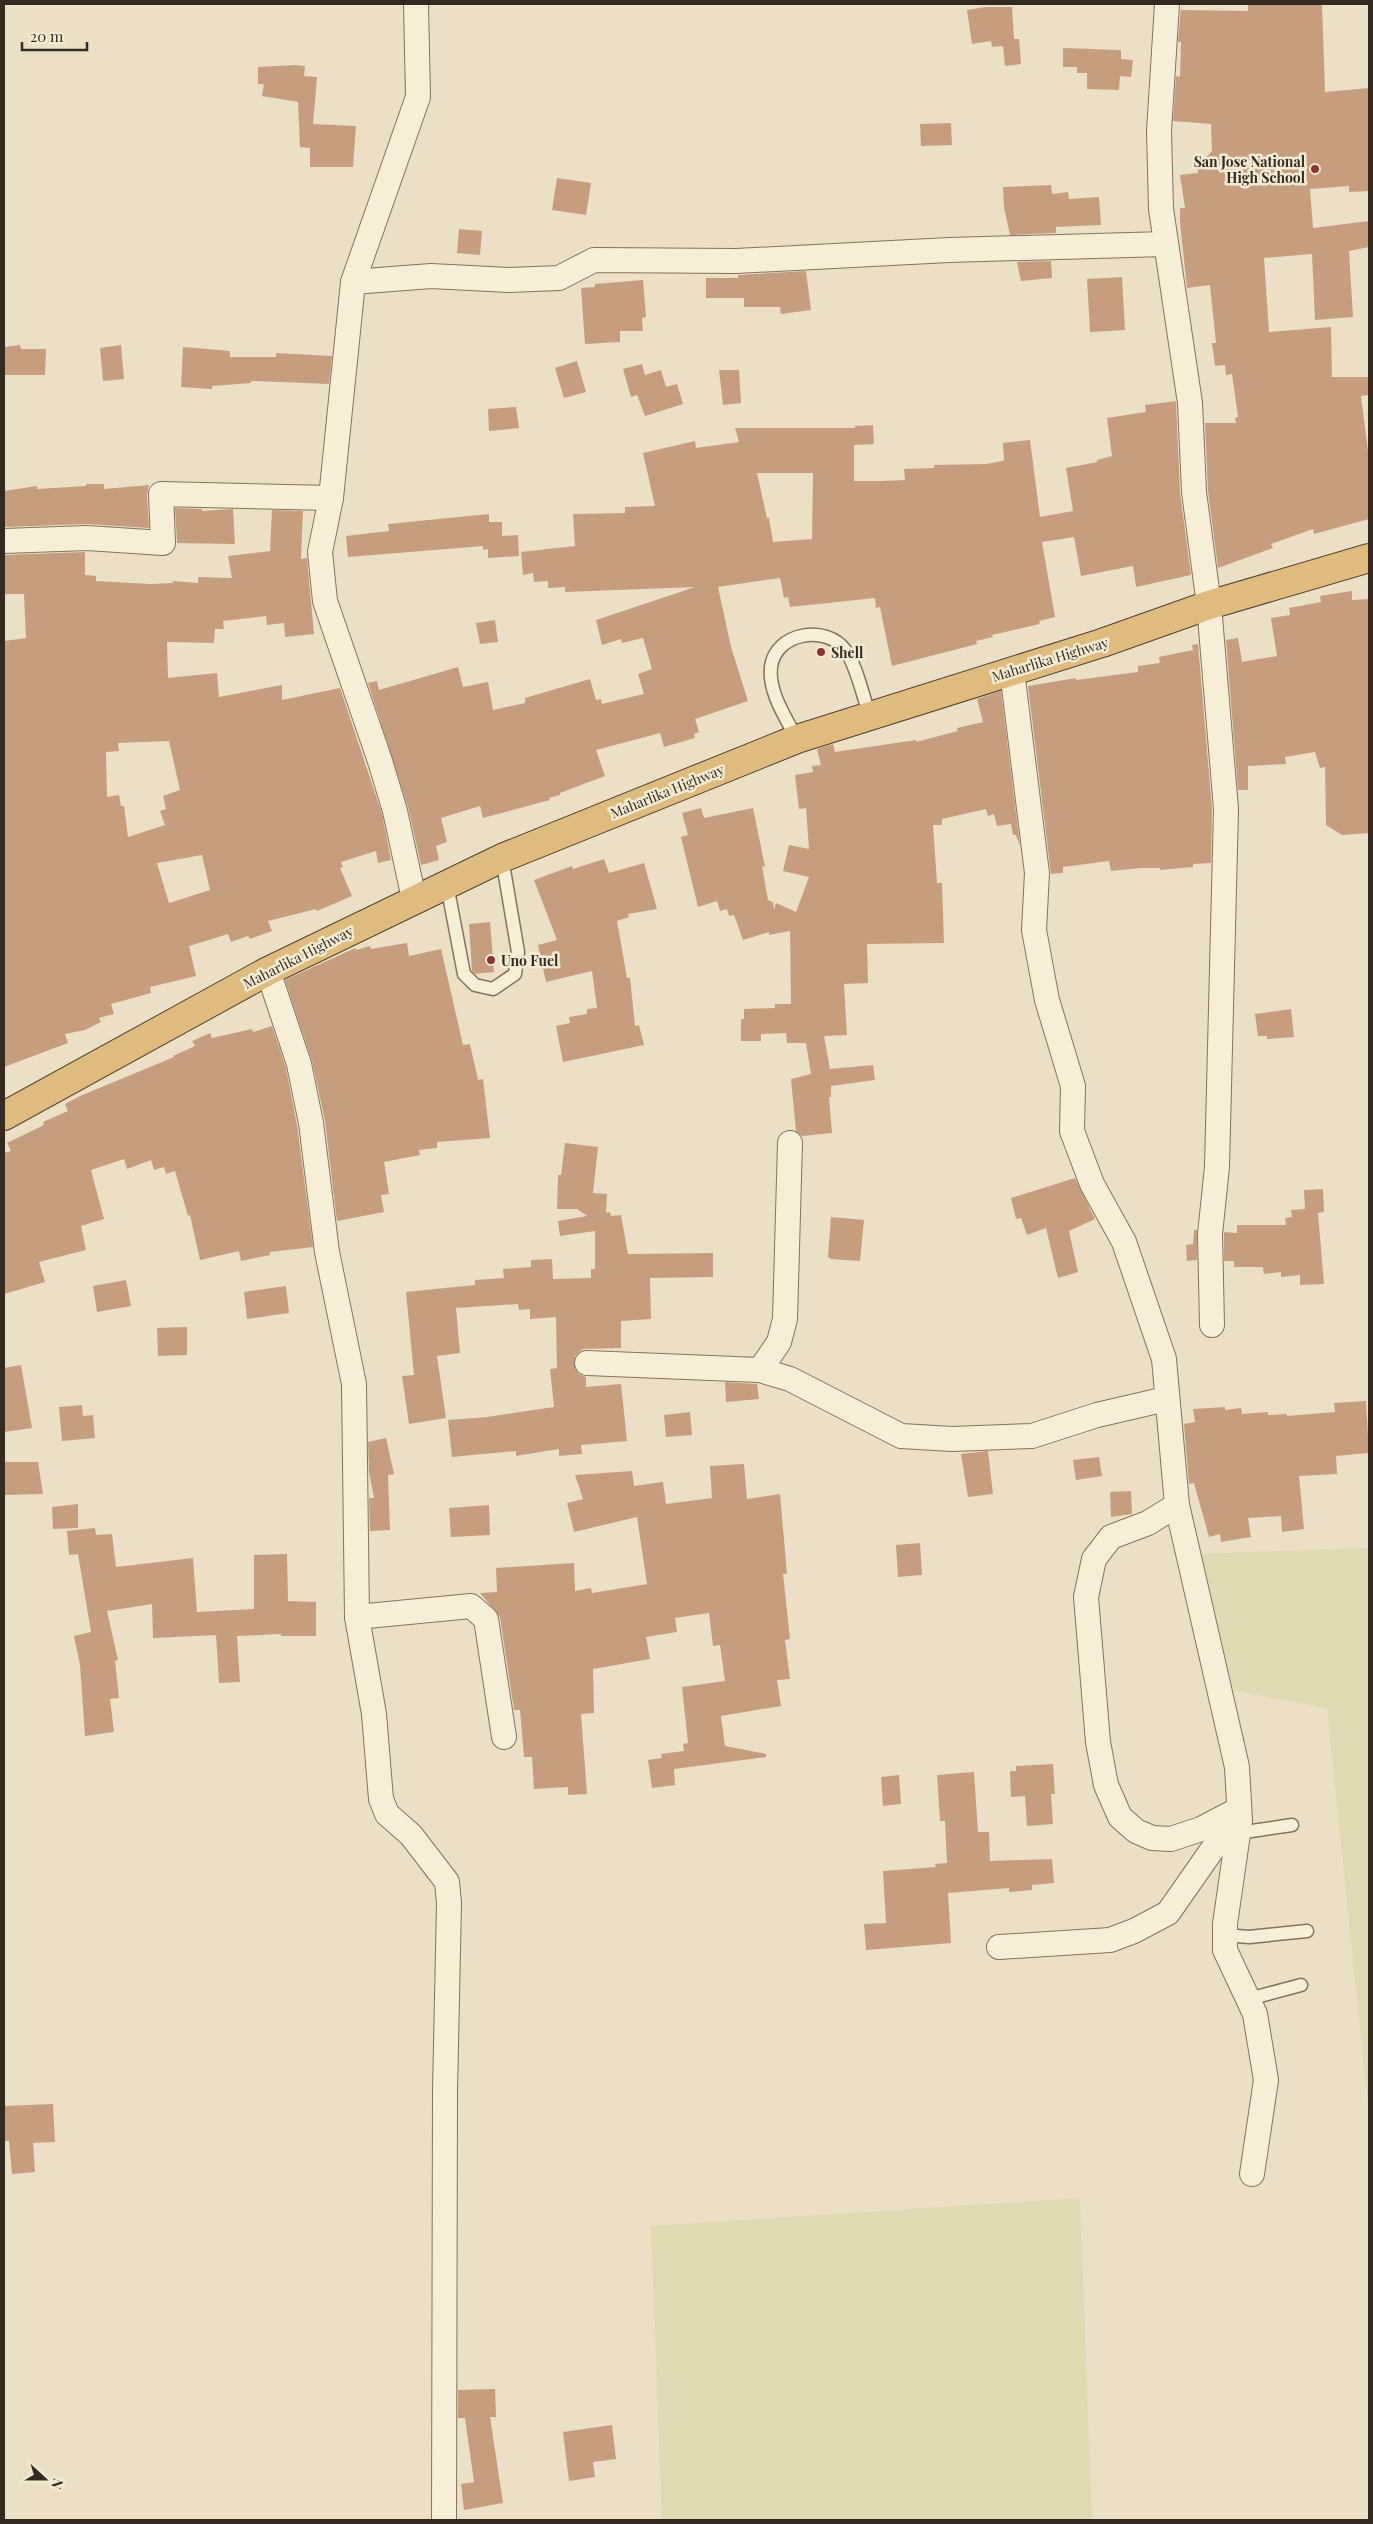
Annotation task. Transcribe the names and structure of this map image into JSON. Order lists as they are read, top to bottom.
{
  "streets": {
    "highway": ["Maharlika Highway"]
  },
  "places": ["San Jose National High School", "Shell", "Uno Fuel"],
  "scale_bar": "20 m",
  "north": "right"
}
